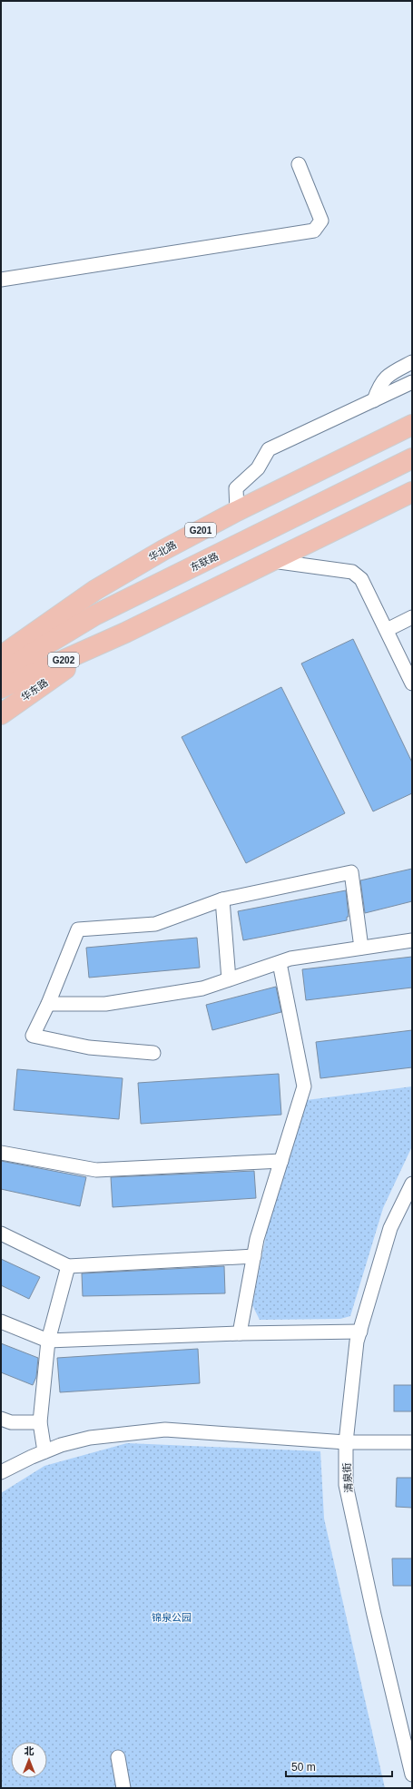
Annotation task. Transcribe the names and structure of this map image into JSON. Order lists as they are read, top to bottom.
{
  "streets": {
    "highway": [
      "G201",
      "华北路",
      "东联路",
      "G202",
      "华东路"
    ],
    "street": ["清泉街"]
  },
  "crossings": [
    ["G202", "华东路"]
  ],
  "parks": ["锦泉公园"],
  "scale_bar": "50 m",
  "north": "top"
}
